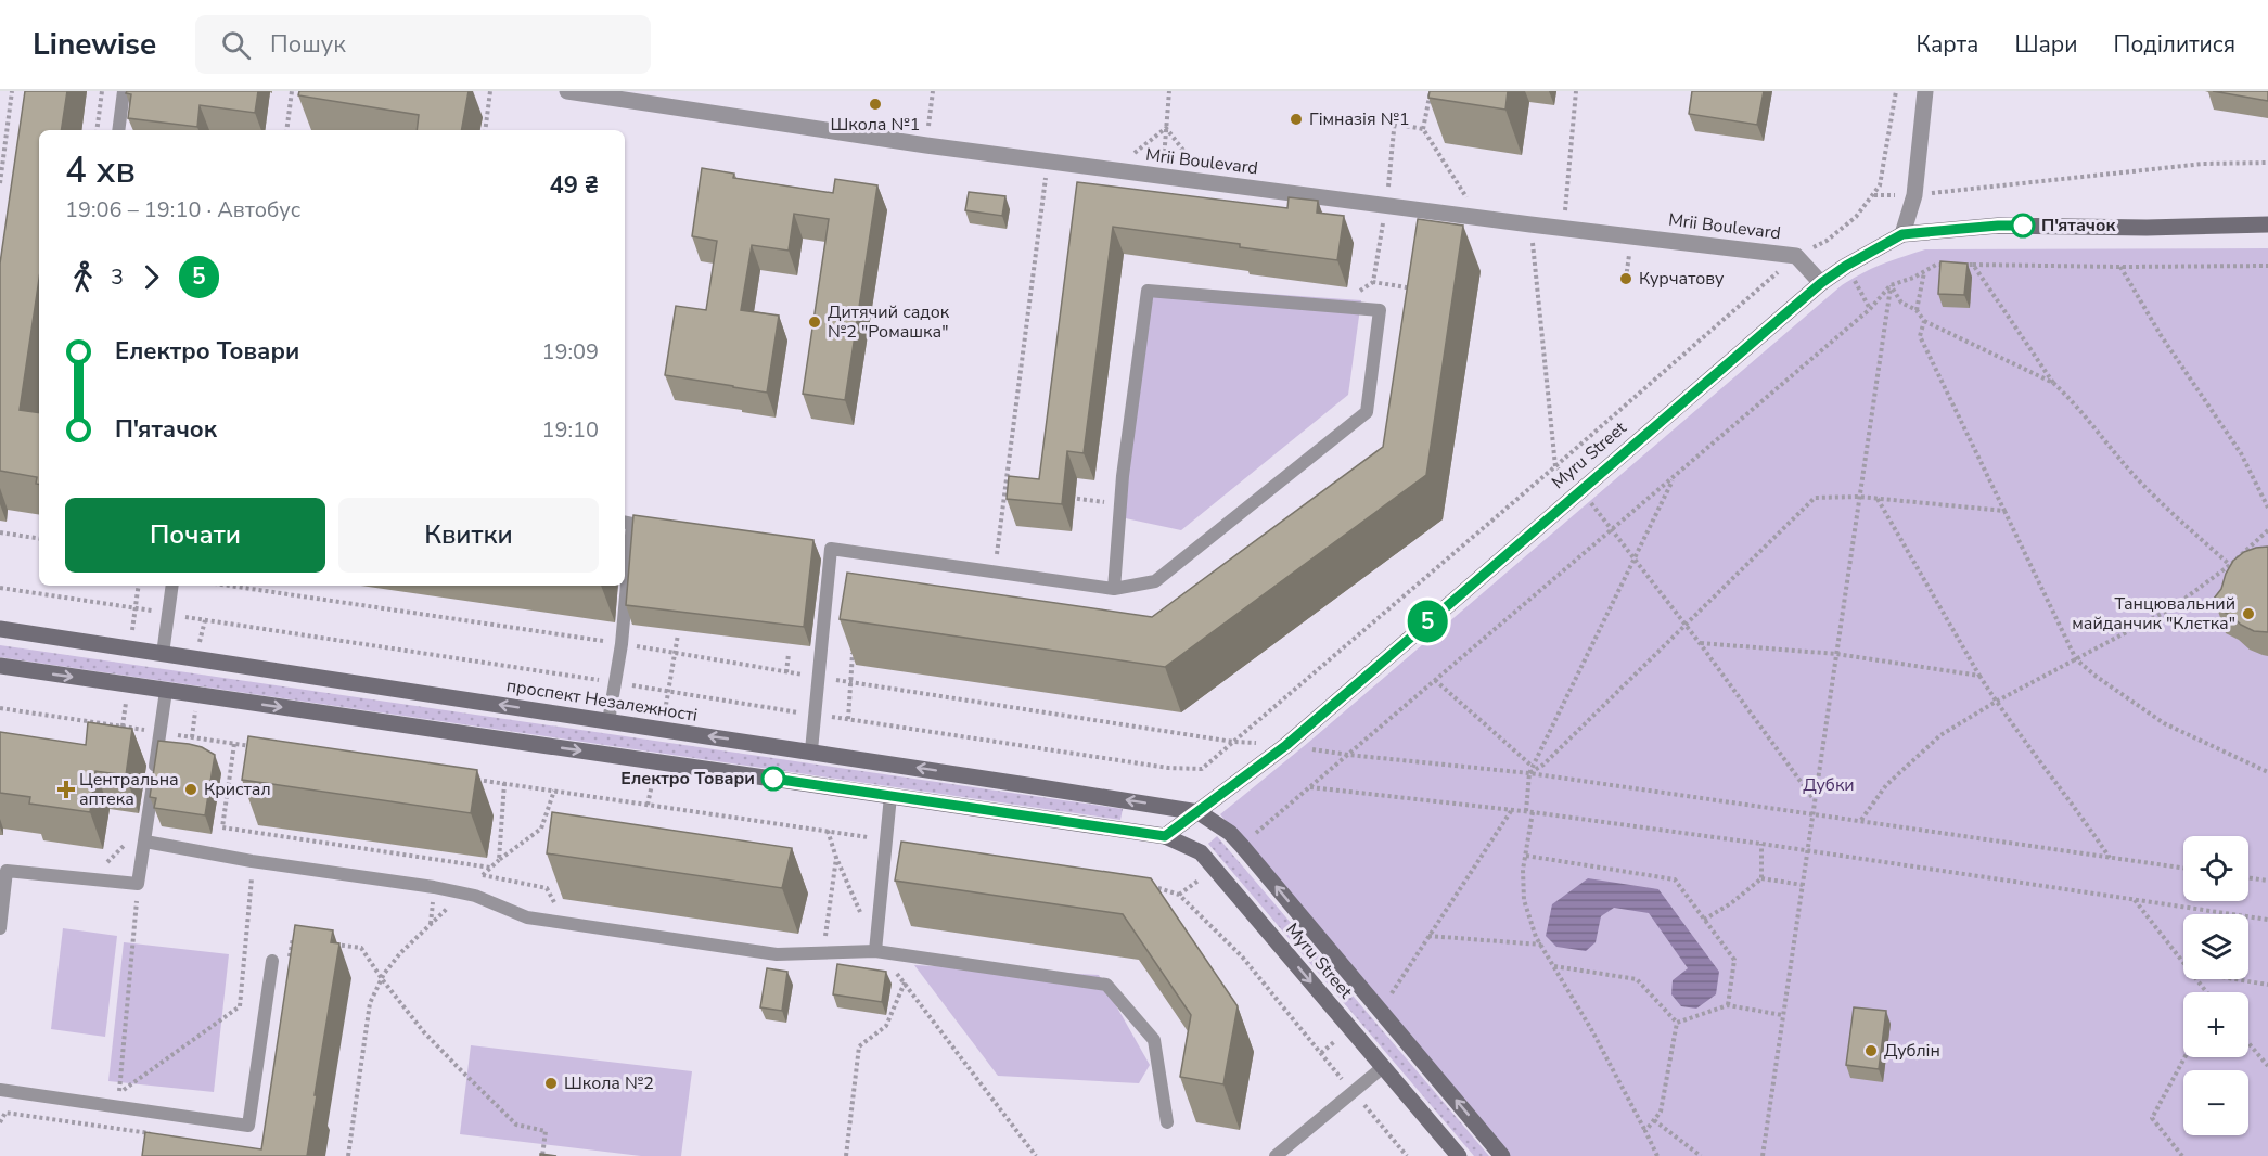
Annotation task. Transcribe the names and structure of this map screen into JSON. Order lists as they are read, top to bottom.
{
  "streets": {
    "street": ["Mrii Boulevard", "Myru Street", "проспект Незалежності"]
  },
  "crossings": [
    ["Mrii Boulevard", "Myru Street"],
    ["Myru Street", "проспект Незалежності"]
  ],
  "parks": ["Дубки"],
  "places": {
    "other": [
      "Школа №1",
      "Гімназія №1",
      "П'ятачок",
      "Курчатову",
      "Дитячий садок №2 \"Ромашка\"",
      "Танцювальний майданчик \"Клєтка\"",
      "Електро Товари",
      "Кристал",
      "Дублін",
      "Школа №2"
    ],
    "health": ["Центральна аптека"]
  },
  "lines": ["bus line 5"],
  "page": {
    "header": "Linewise",
    "search": "Пошук",
    "nav": ["Карта", "Шари", "Поділитися"],
    "on_map": "5",
    "heading": ["4 хв", "19:06 – 19:10 · Автобус", "49 ₴"],
    "legs": ["3", "5"],
    "list": [
      {
        "name": "Електро Товари",
        "value": "19:09"
      },
      {
        "name": "П'ятачок",
        "value": "19:10"
      }
    ],
    "buttons": ["Почати", "Квитки"],
    "map_buttons": ["+", "−"]
  }
}
